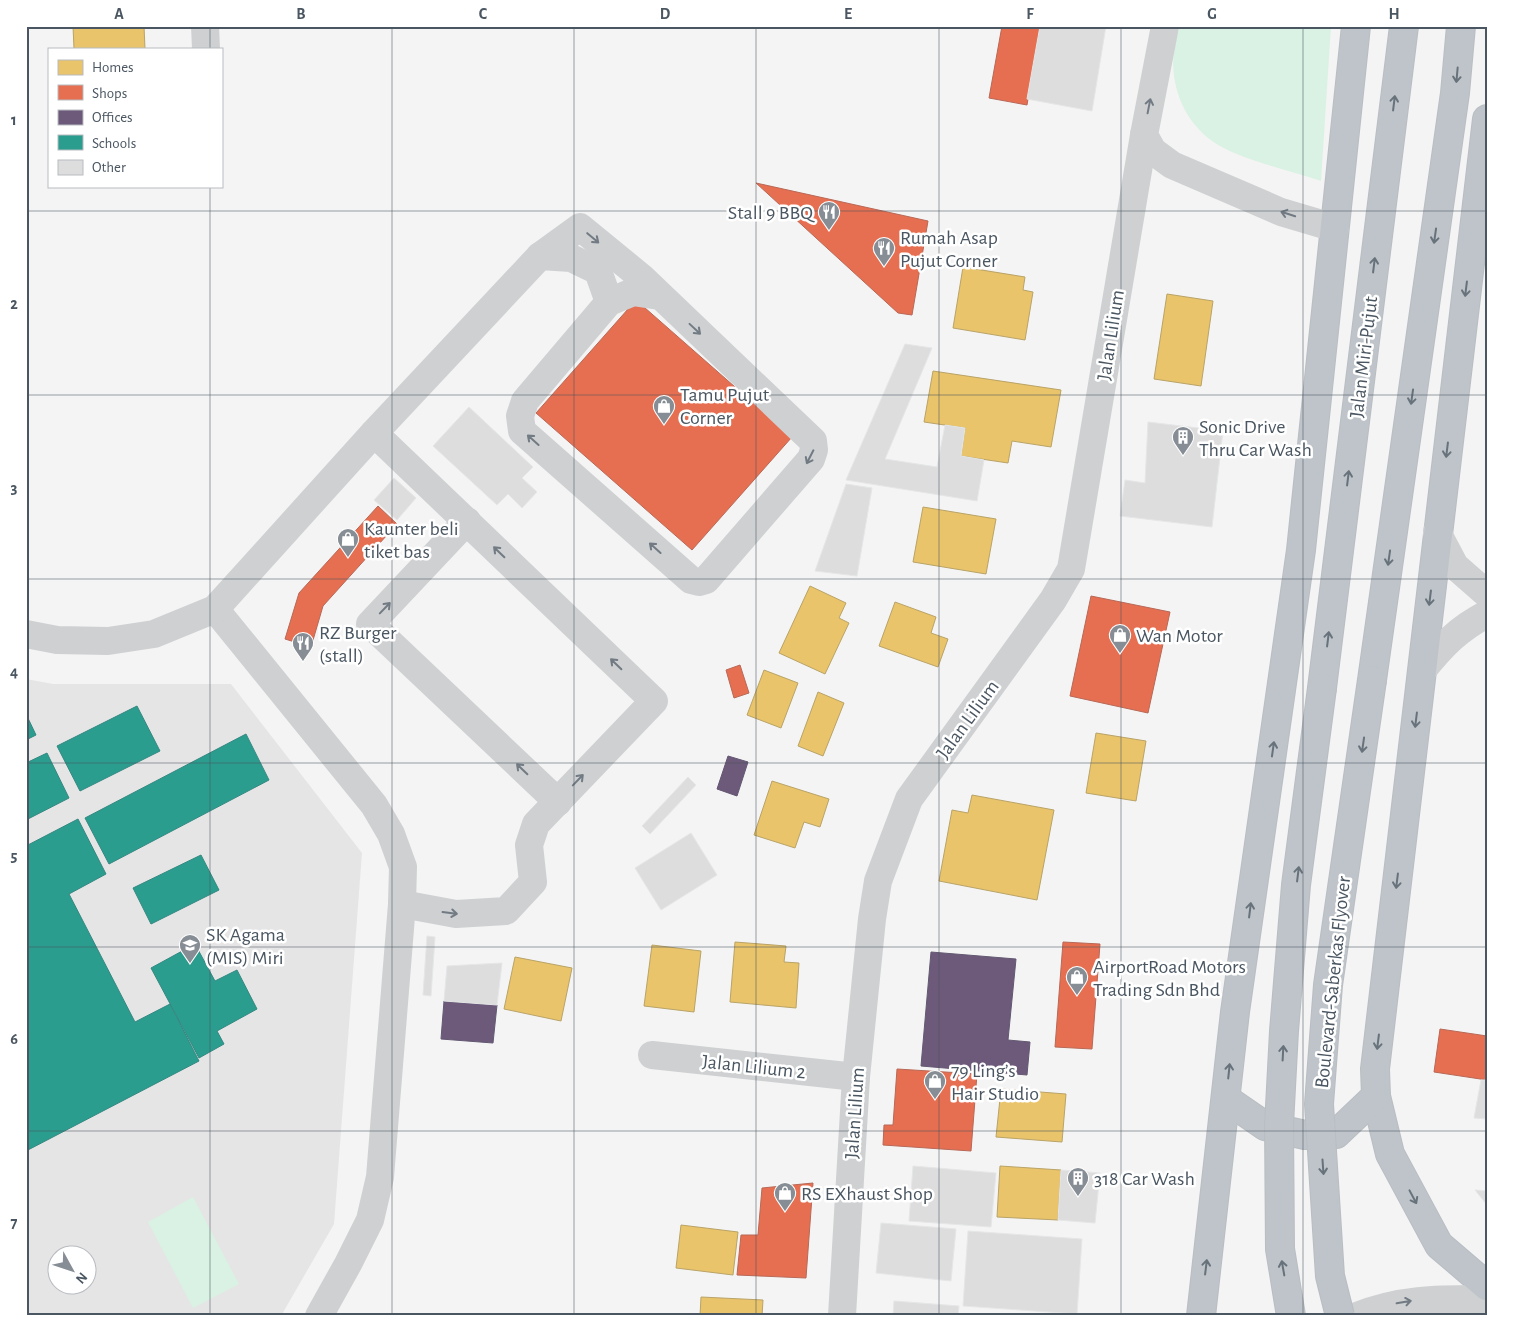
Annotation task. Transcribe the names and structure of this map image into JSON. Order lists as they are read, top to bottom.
{
  "streets": {
    "highway": ["Jalan Miri-Pujut", "Boulevard-Saberkas Flyover"],
    "street": ["Jalan Lilium", "Jalan Lilium 2"]
  },
  "crossings": [
    ["Jalan Lilium", "Jalan Lilium 2"],
    ["Jalan Miri-Pujut", "Boulevard-Saberkas Flyover"]
  ],
  "places": {
    "restaurant": ["Stall 9 BBQ", "Rumah Asap Pujut Corner", "RZ Burger (stall)"],
    "shop": [
      "Tamu Pujut Corner",
      "Kaunter beli tiket bas",
      "Wan Motor",
      "AirportRoad Motors Trading Sdn Bhd",
      "79 Ling’s Hair Studio",
      "RS EXhaust Shop"
    ],
    "building": ["Sonic Drive Thru Car Wash", "318 Car Wash"],
    "school or university": ["SK Agama (MIS) Miri"]
  },
  "legend": [
    "Homes",
    "Shops",
    "Offices",
    "Schools",
    "Other"
  ],
  "north": "bottom right",
  "grid": {
    "columns": [
      "A",
      "B",
      "C",
      "D",
      "E",
      "F",
      "G",
      "H"
    ],
    "rows": [
      "1",
      "2",
      "3",
      "4",
      "5",
      "6",
      "7"
    ]
  }
}
